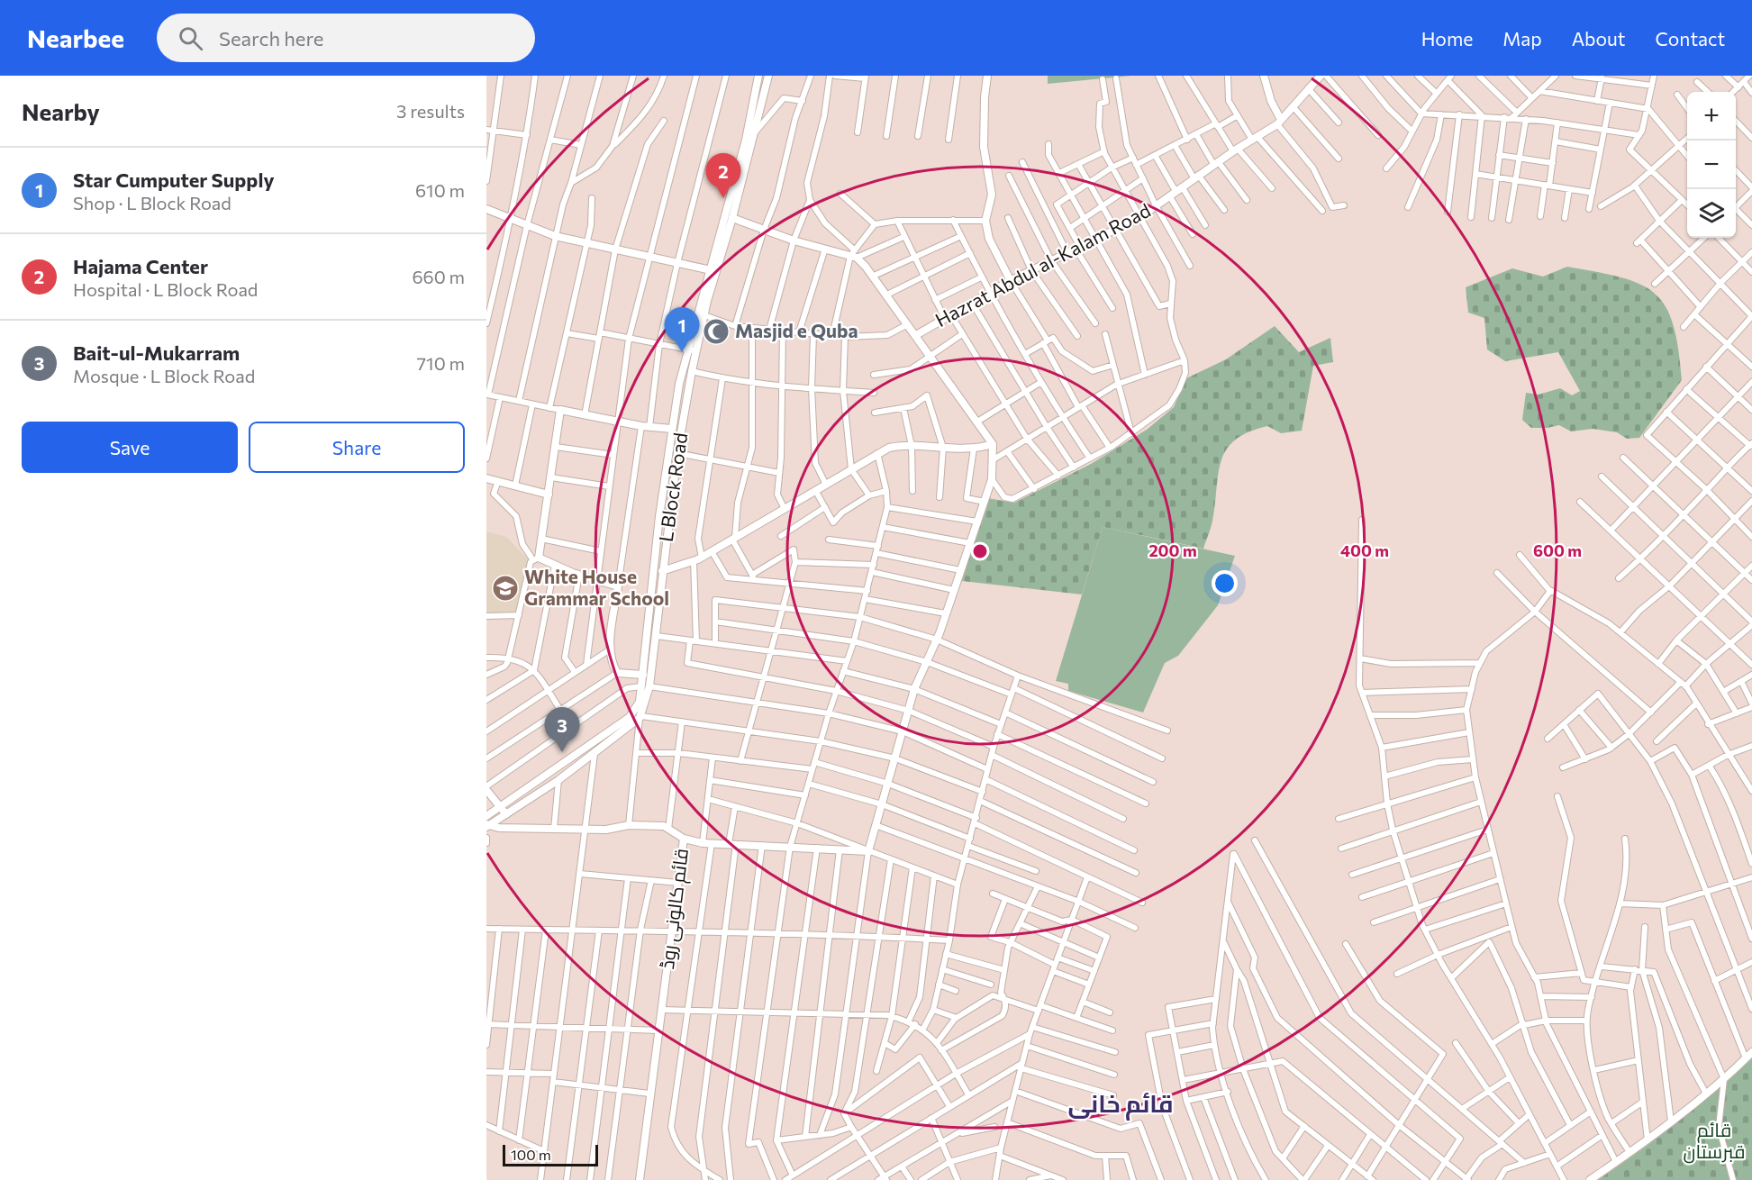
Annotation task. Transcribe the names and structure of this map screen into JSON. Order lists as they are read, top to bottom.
{
  "streets": {
    "main road": ["L Block Road"],
    "street": ["Hazrat Abdul al-Kalam Road", "قائم کالونی روڈ"]
  },
  "districts": ["قائم خانى"],
  "parks": ["قائم قبرستان"],
  "places": {
    "mosque": ["Masjid e Quba"],
    "school or university": ["White House Grammar School"]
  },
  "scale_bar": "100 m",
  "page": {
    "header": "Nearbee",
    "search": "Search here",
    "nav": [
      "Home",
      "Map",
      "About",
      "Contact"
    ],
    "heading": ["Nearby", "3 results"],
    "map_buttons": ["+", "−"],
    "list": [
      {
        "mark": "1",
        "name": "Star Cumputer Supply",
        "note": "Shop · L Block Road",
        "value": "610 m"
      },
      {
        "mark": "2",
        "name": "Hajama Center",
        "note": "Hospital · L Block Road",
        "value": "660 m"
      },
      {
        "mark": "3",
        "name": "Bait-ul-Mukarram",
        "note": "Mosque · L Block Road",
        "value": "710 m"
      }
    ],
    "pins": ["2", "1", "3"],
    "buttons": ["Save", "Share"],
    "scale": "100 m"
  },
  "rings": ["200 m", "400 m", "600 m"]
}
